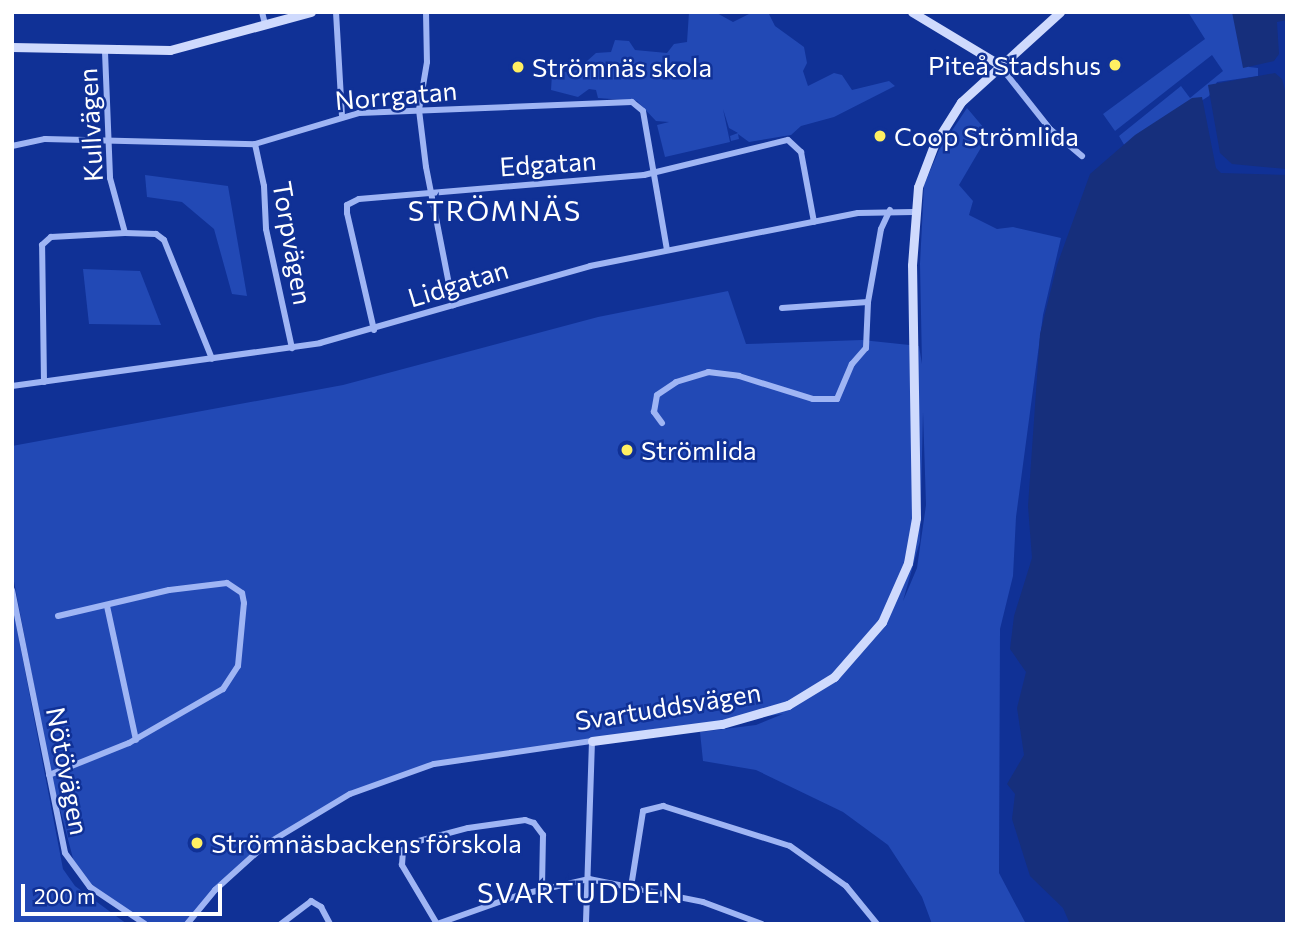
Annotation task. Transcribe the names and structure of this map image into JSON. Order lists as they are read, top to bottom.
{
  "streets": {
    "street": [
      "Norrgatan",
      "Kullvägen",
      "Edgatan",
      "Torpvägen",
      "Lidgatan",
      "Svartuddsvägen",
      "Nötövägen"
    ]
  },
  "crossings": [
    ["Norrgatan", "Kullvägen"],
    ["Norrgatan", "Edgatan"],
    ["Norrgatan", "Torpvägen"],
    ["Norrgatan", "Lidgatan"],
    ["Edgatan", "Lidgatan"],
    ["Torpvägen", "Lidgatan"],
    ["Lidgatan", "Svartuddsvägen"]
  ],
  "districts": ["STRÖMNÄS", "SVARTUDDEN"],
  "places": [
    "Piteå Stadshus",
    "Strömnäs skola",
    "Coop Strömlida",
    "Strömlida",
    "Strömnäsbackens förskola"
  ],
  "scale_bar": "200 m"
}
